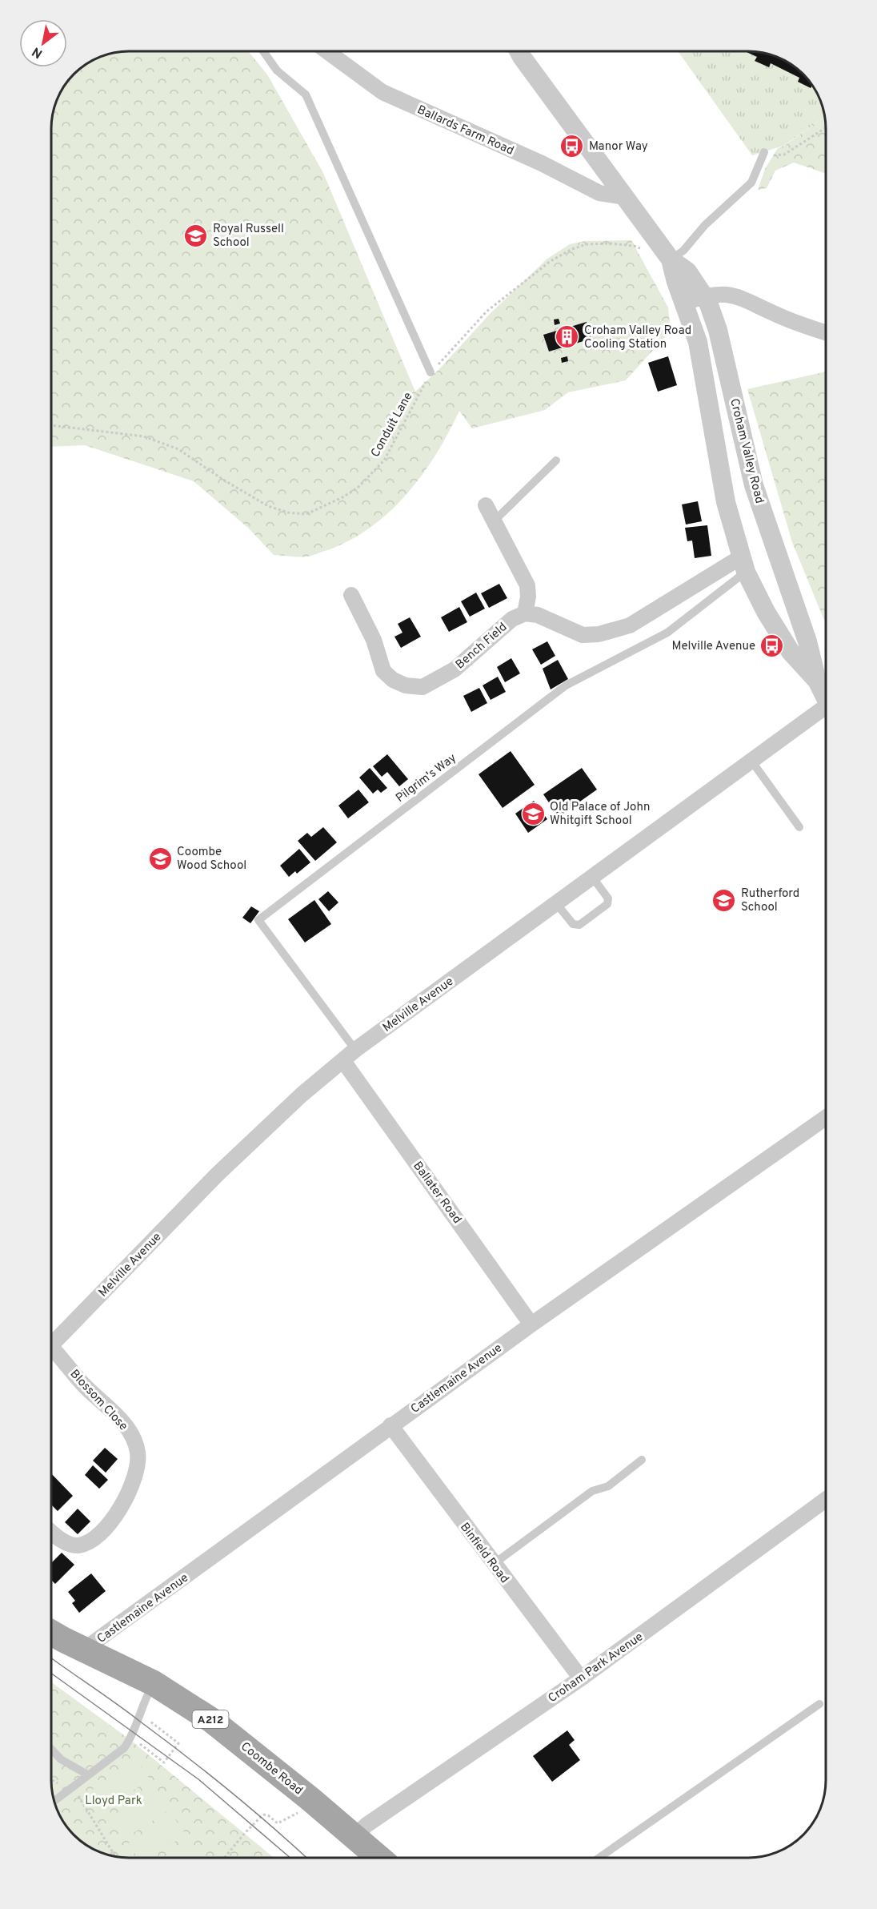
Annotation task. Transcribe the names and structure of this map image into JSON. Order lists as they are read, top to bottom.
{
  "streets": {
    "main road": ["A212", "Coombe Road"],
    "street": [
      "Ballards Farm Road",
      "Croham Valley Road",
      "Bench Field",
      "Melville Avenue",
      "Ballater Road",
      "Castlemaine Avenue",
      "Blossom Close",
      "Binfield Road",
      "Croham Park Avenue"
    ],
    "lane": ["Pilgrim's Way"],
    "path": ["Conduit Lane"]
  },
  "crossings": [
    ["Ballards Farm Road", "Croham Valley Road"],
    ["Croham Valley Road", "Pilgrim's Way"],
    ["Pilgrim's Way", "Melville Avenue"],
    ["Pilgrim's Way", "Ballater Road"],
    ["Melville Avenue", "Ballater Road"],
    ["Ballater Road", "Castlemaine Avenue"],
    ["Castlemaine Avenue", "Binfield Road"],
    ["Castlemaine Avenue", "Coombe Road"],
    ["Binfield Road", "Croham Park Avenue"],
    ["Croham Park Avenue", "Coombe Road"]
  ],
  "parks": ["Lloyd Park"],
  "places": {
    "bus stop": ["Manor Way", "Melville Avenue"],
    "school or university": [
      "Royal Russell School",
      "Old Palace of John Whitgift School",
      "Coombe Wood School",
      "Rutherford School"
    ],
    "building": ["Croham Valley Road Cooling Station"]
  },
  "north": "bottom left"
}
